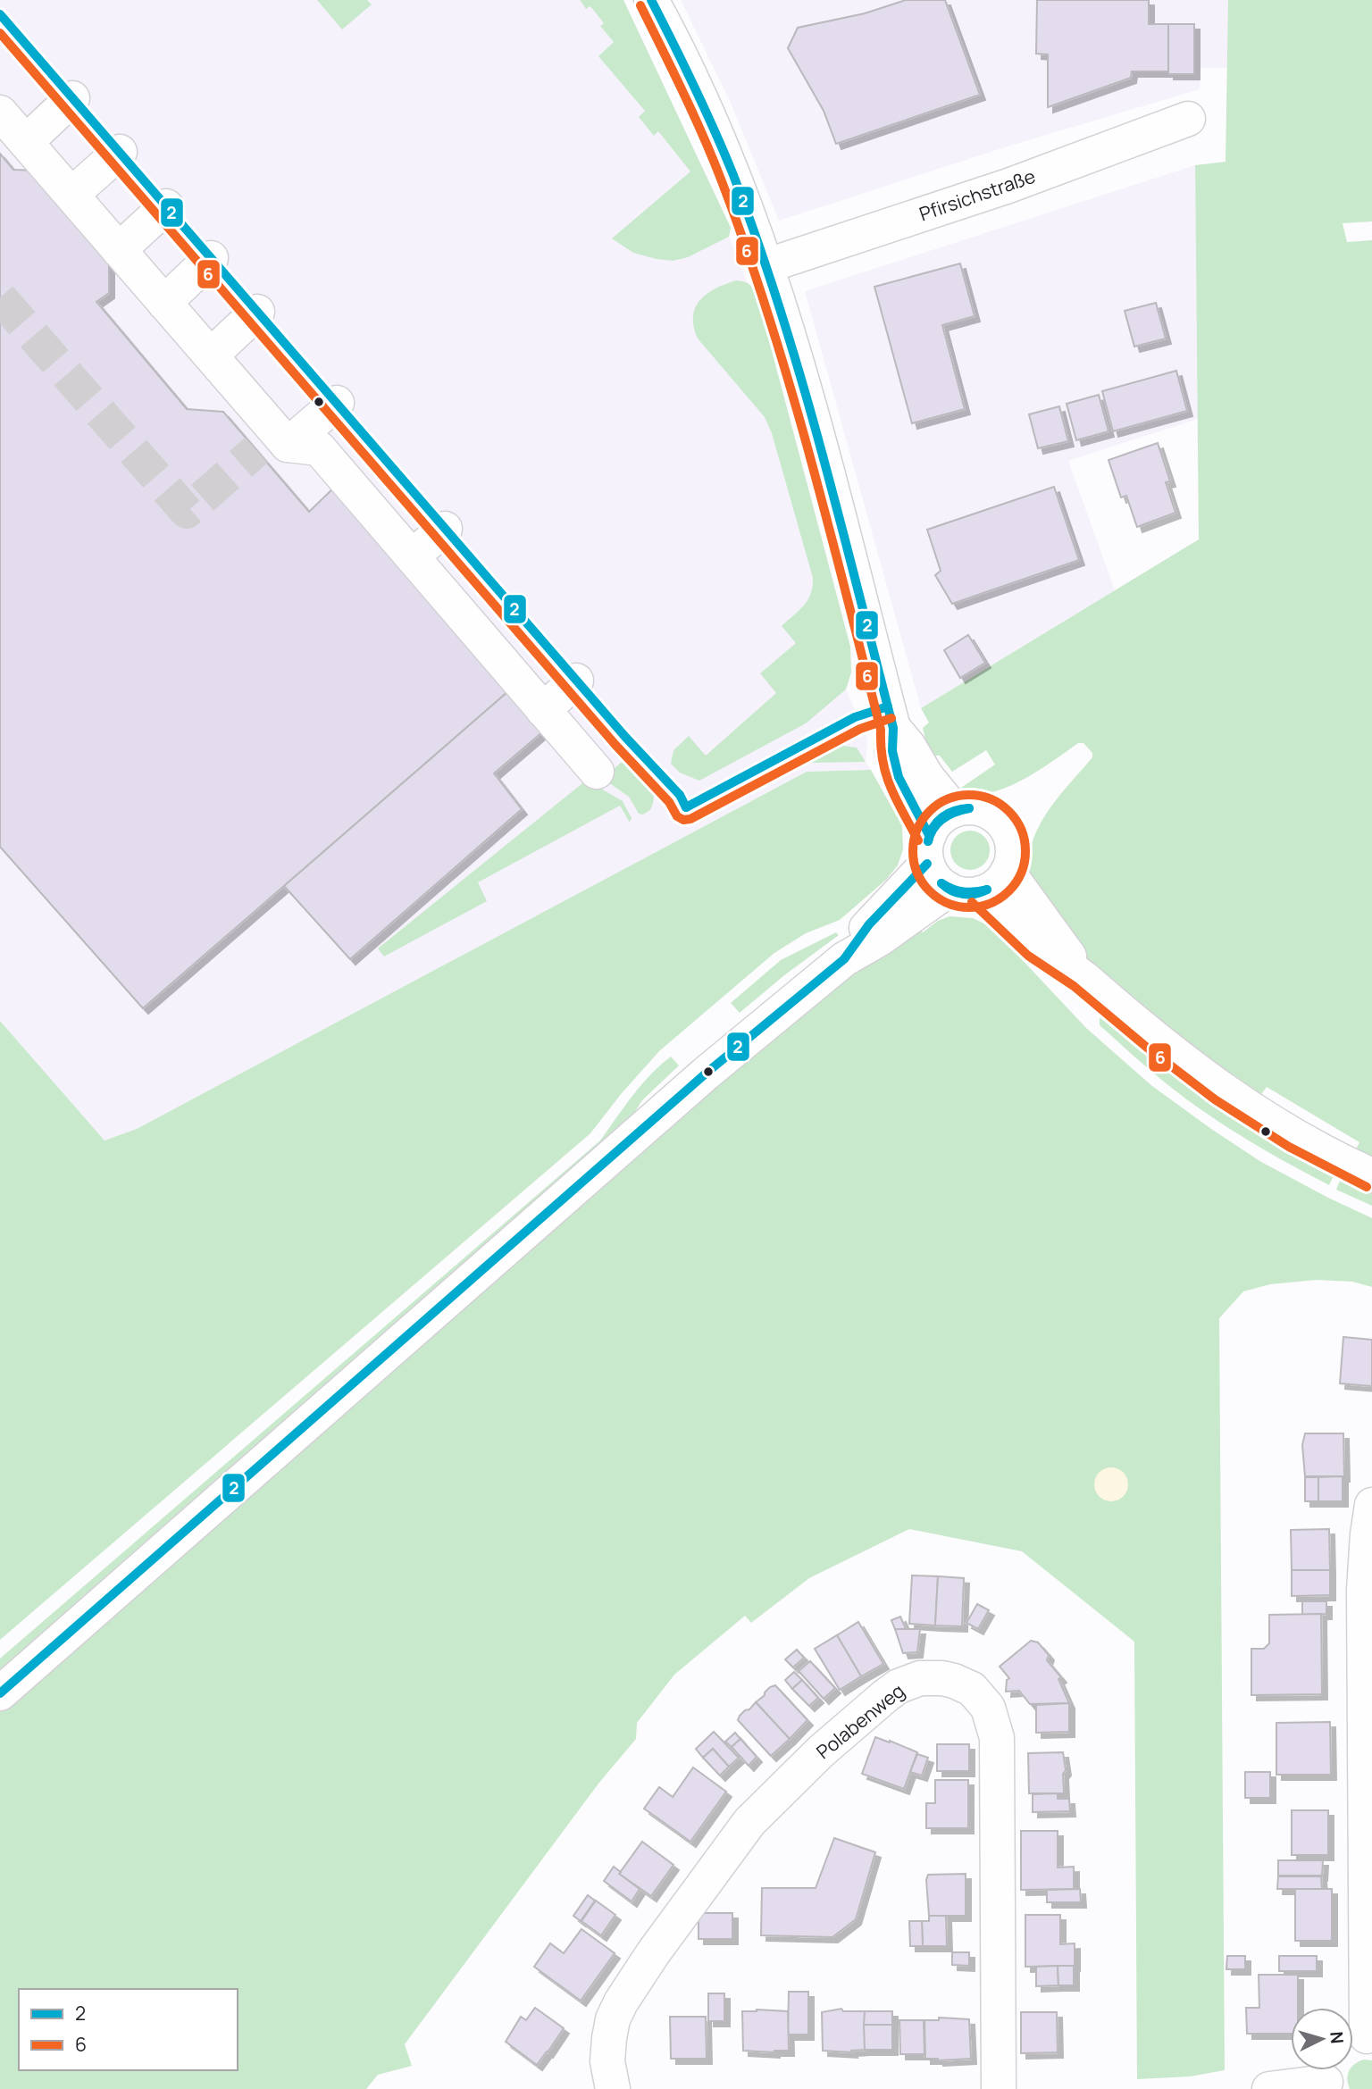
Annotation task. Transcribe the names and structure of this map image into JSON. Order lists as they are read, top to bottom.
{
  "streets": {
    "street": ["Pfirsichstraße", "Polabenweg"]
  },
  "lines": ["transit line 2", "transit line 6"],
  "legend": ["2", "6"],
  "north": "right"
}
